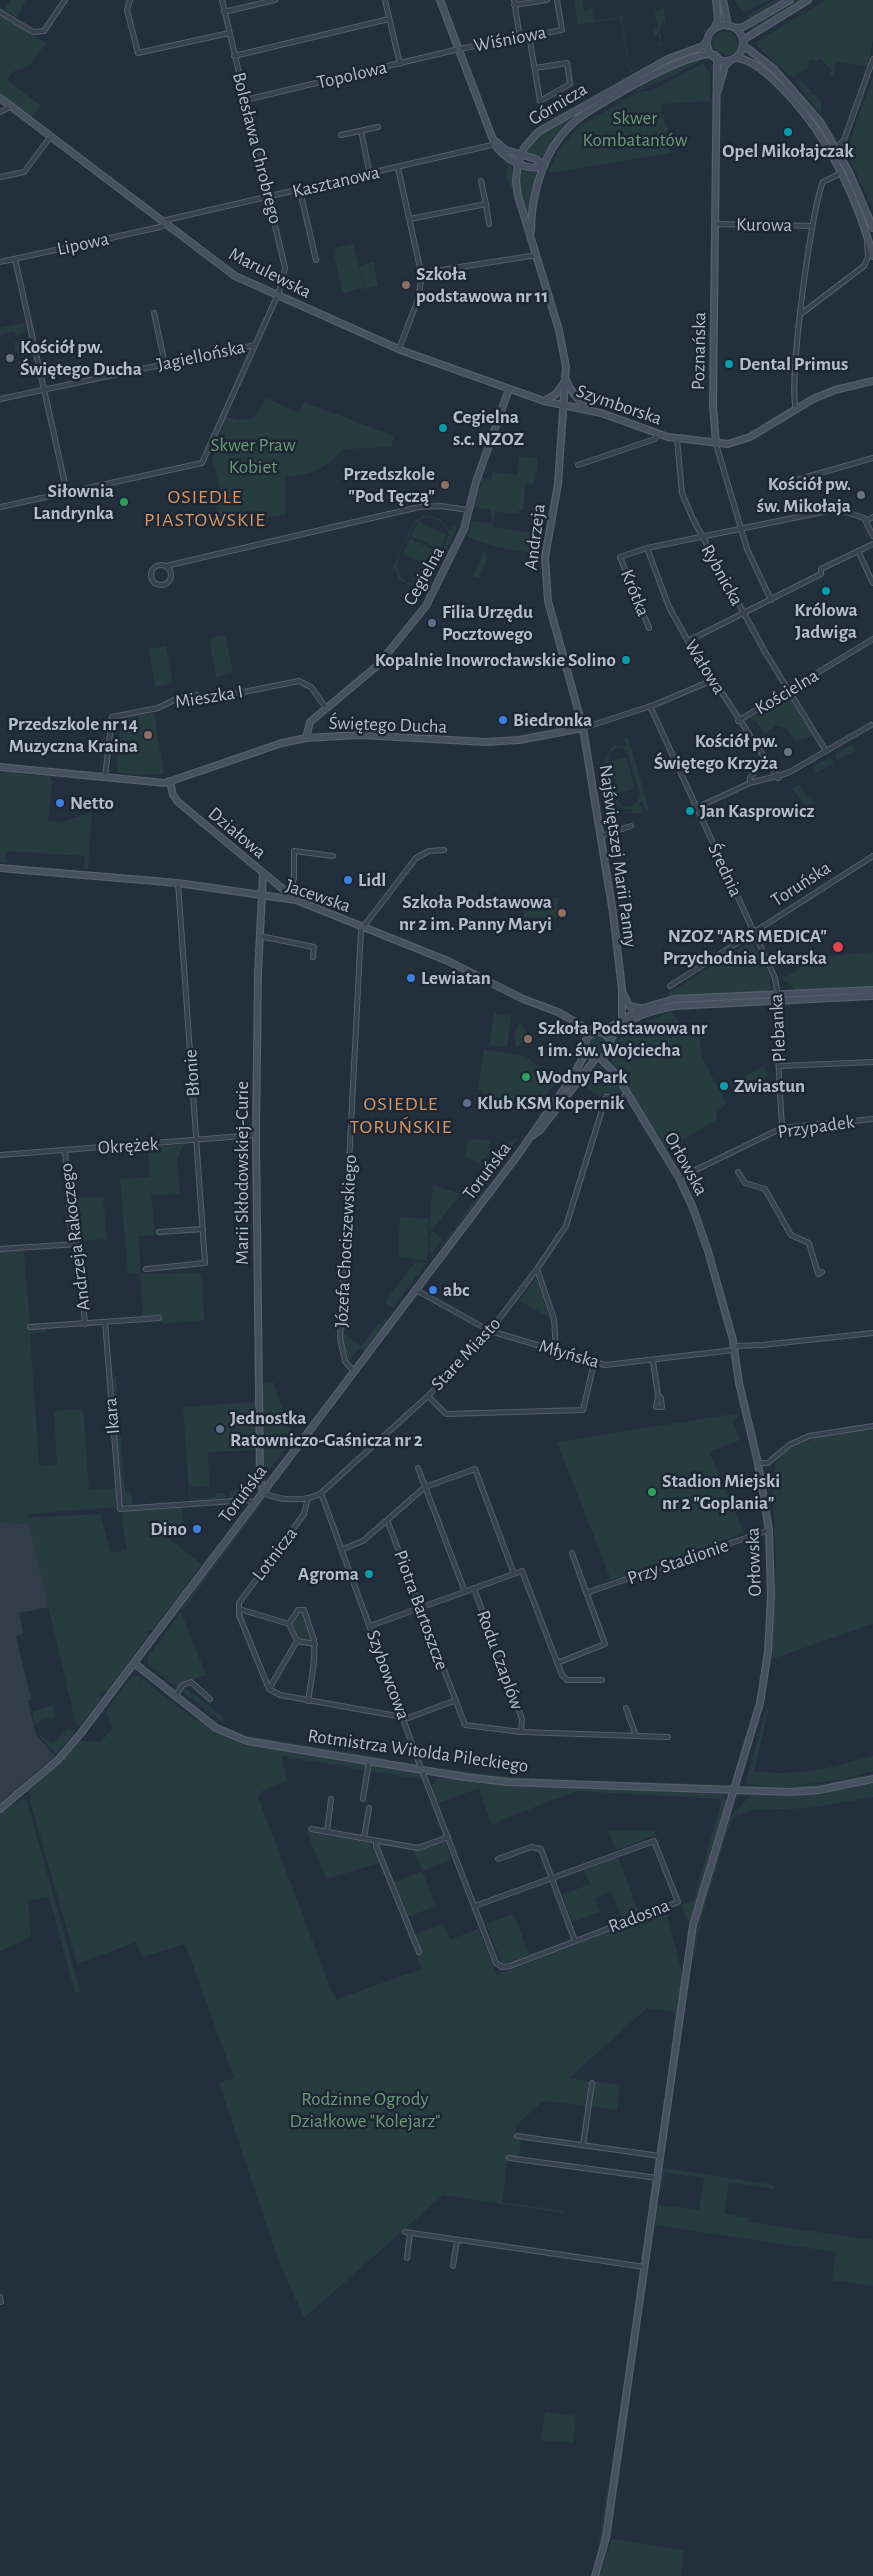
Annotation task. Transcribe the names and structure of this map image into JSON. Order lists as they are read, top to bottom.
{
  "streets": {
    "street": [
      "Wiśniowa",
      "Topolowa",
      "Górnicza",
      "Bolesława Chrobrego",
      "Kasztanowa",
      "Kurowa",
      "Lipowa",
      "Marulewska",
      "Poznańska",
      "Jagiellońska",
      "Szymborska",
      "Andrzeja",
      "Rybnicka",
      "Cegielna",
      "Krótka",
      "Wałowa",
      "Kościelna",
      "Mieszka I",
      "Świętego Ducha",
      "Działowa",
      "Najświętszej Marii Panny",
      "Średnia",
      "Toruńska",
      "Jacewska",
      "Plebanka",
      "Błonie",
      "Przypadek",
      "Okrężek",
      "Orłowska",
      "Marii Skłodowskiej-Curie",
      "Andrzeja Rakoczego",
      "Józefa Chociszewskiego",
      "Stare Miasto",
      "Młyńska",
      "Ikara",
      "Lotnicza",
      "Przy Stadionie",
      "Piotra Bartoszcze",
      "Rodu Czaplów",
      "Szybowcowa",
      "Rotmistrza Witolda Pileckiego",
      "Radosna"
    ]
  },
  "crossings": [
    ["Wiśniowa", "Topolowa"],
    ["Topolowa", "Bolesława Chrobrego"],
    ["Górnicza", "Poznańska"],
    ["Górnicza", "Szymborska"],
    ["Bolesława Chrobrego", "Kasztanowa"],
    ["Bolesława Chrobrego", "Marulewska"],
    ["Bolesława Chrobrego", "Jagiellońska"],
    ["Kasztanowa", "Lipowa"],
    ["Kasztanowa", "Marulewska"],
    ["Kurowa", "Poznańska"],
    ["Lipowa", "Marulewska"],
    ["Marulewska", "Szymborska"],
    ["Marulewska", "Andrzeja"],
    ["Marulewska", "Cegielna"],
    ["Poznańska", "Szymborska"],
    ["Szymborska", "Andrzeja"],
    ["Szymborska", "Rybnicka"],
    ["Andrzeja", "Świętego Ducha"],
    ["Andrzeja", "Najświętszej Marii Panny"],
    ["Rybnicka", "Kościelna"],
    ["Cegielna", "Mieszka I"],
    ["Cegielna", "Świętego Ducha"],
    ["Krótka", "Wałowa"],
    ["Wałowa", "Kościelna"],
    ["Wałowa", "Świętego Ducha"],
    ["Mieszka I", "Świętego Ducha"],
    ["Świętego Ducha", "Działowa"],
    ["Świętego Ducha", "Najświętszej Marii Panny"],
    ["Świętego Ducha", "Średnia"],
    ["Działowa", "Jacewska"],
    ["Działowa", "Marii Skłodowskiej-Curie"],
    ["Średnia", "Toruńska"],
    ["Średnia", "Plebanka"],
    ["Toruńska", "Jacewska"],
    ["Toruńska", "Plebanka"],
    ["Toruńska", "Orłowska"],
    ["Toruńska", "Marii Skłodowskiej-Curie"],
    ["Toruńska", "Józefa Chociszewskiego"],
    ["Toruńska", "Stare Miasto"],
    ["Toruńska", "Młyńska"],
    ["Toruńska", "Ikara"],
    ["Toruńska", "Rotmistrza Witolda Pileckiego"],
    ["Jacewska", "Błonie"],
    ["Jacewska", "Orłowska"],
    ["Jacewska", "Marii Skłodowskiej-Curie"],
    ["Jacewska", "Józefa Chociszewskiego"],
    ["Plebanka", "Przypadek"],
    ["Błonie", "Okrężek"],
    ["Przypadek", "Orłowska"],
    ["Okrężek", "Marii Skłodowskiej-Curie"],
    ["Okrężek", "Andrzeja Rakoczego"],
    ["Orłowska", "Stare Miasto"],
    ["Orłowska", "Młyńska"],
    ["Orłowska", "Przy Stadionie"],
    ["Orłowska", "Rotmistrza Witolda Pileckiego"],
    ["Marii Skłodowskiej-Curie", "Stare Miasto"],
    ["Stare Miasto", "Młyńska"],
    ["Stare Miasto", "Lotnicza"],
    ["Stare Miasto", "Szybowcowa"],
    ["Piotra Bartoszcze", "Rodu Czaplów"],
    ["Szybowcowa", "Rotmistrza Witolda Pileckiego"],
    ["Szybowcowa", "Radosna"]
  ],
  "districts": ["OSIEDLE PIASTOWSKIE", "OSIEDLE TORUŃSKIE"],
  "parks": ["Skwer Kombatantów", "Skwer Praw Kobiet", "Rodzinne Ogrody Działkowe \"Kolejarz\""],
  "places": [
    "Opel Mikołajczak",
    "Szkoła podstawowa nr 11",
    "Kościół pw. Świętego Ducha",
    "Dental Primus",
    "Cegielna s.c. NZOZ",
    "Przedszkole \"Pod Tęczą\"",
    "Kościół pw. św. Mikołaja",
    "Siłownia Landrynka",
    "Królowa Jadwiga",
    "Filia Urzędu Pocztowego",
    "Kopalnie Inowrocławskie Solino",
    "Biedronka",
    "Przedszkole nr 14 Muzyczna Kraina",
    "Kościół pw. Świętego Krzyża",
    "Netto",
    "Jan Kasprowicz",
    "Lidl",
    "Szkoła Podstawowa nr 2 im. Panny Maryi",
    "NZOZ \"ARS MEDICA\" Przychodnia Lekarska",
    "Lewiatan",
    "Szkoła Podstawowa nr 1 im. św. Wojciecha",
    "Wodny Park",
    "Zwiastun",
    "Klub KSM Kopernik",
    "abc",
    "Jednostka Ratowniczo-Gaśnicza nr 2",
    "Stadion Miejski nr 2 \"Goplania\"",
    "Dino",
    "Agroma"
  ]
}
